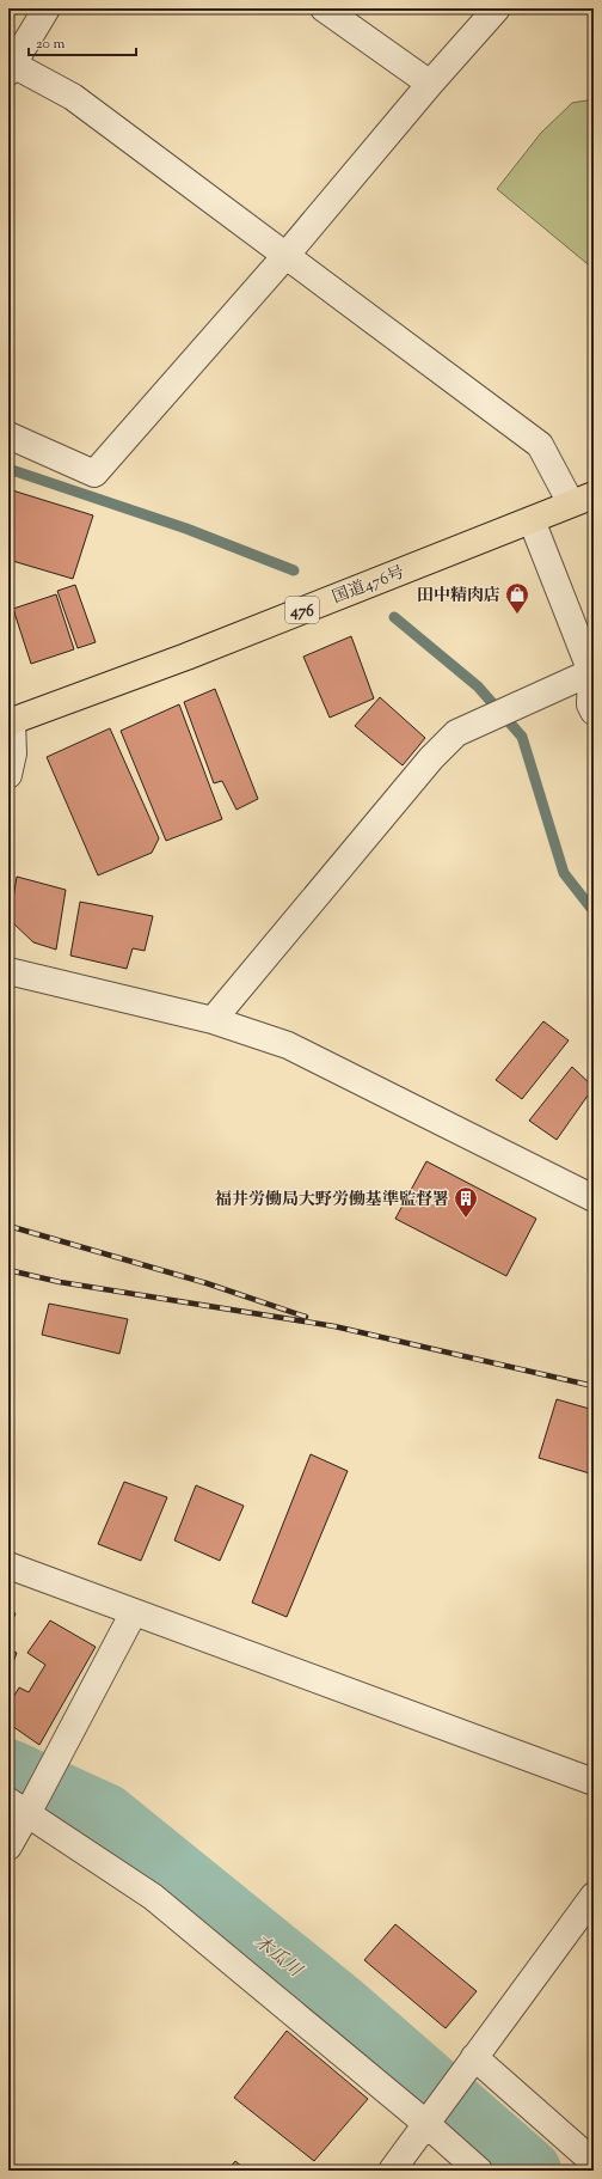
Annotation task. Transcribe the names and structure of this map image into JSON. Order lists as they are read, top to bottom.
{
  "streets": {
    "highway": ["国道476号", "476"]
  },
  "water": ["木瓜川"],
  "places": {
    "shop": ["田中精肉店"],
    "building": ["福井労働局大野労働基準監督署"]
  },
  "scale_bar": "20 m"
}
